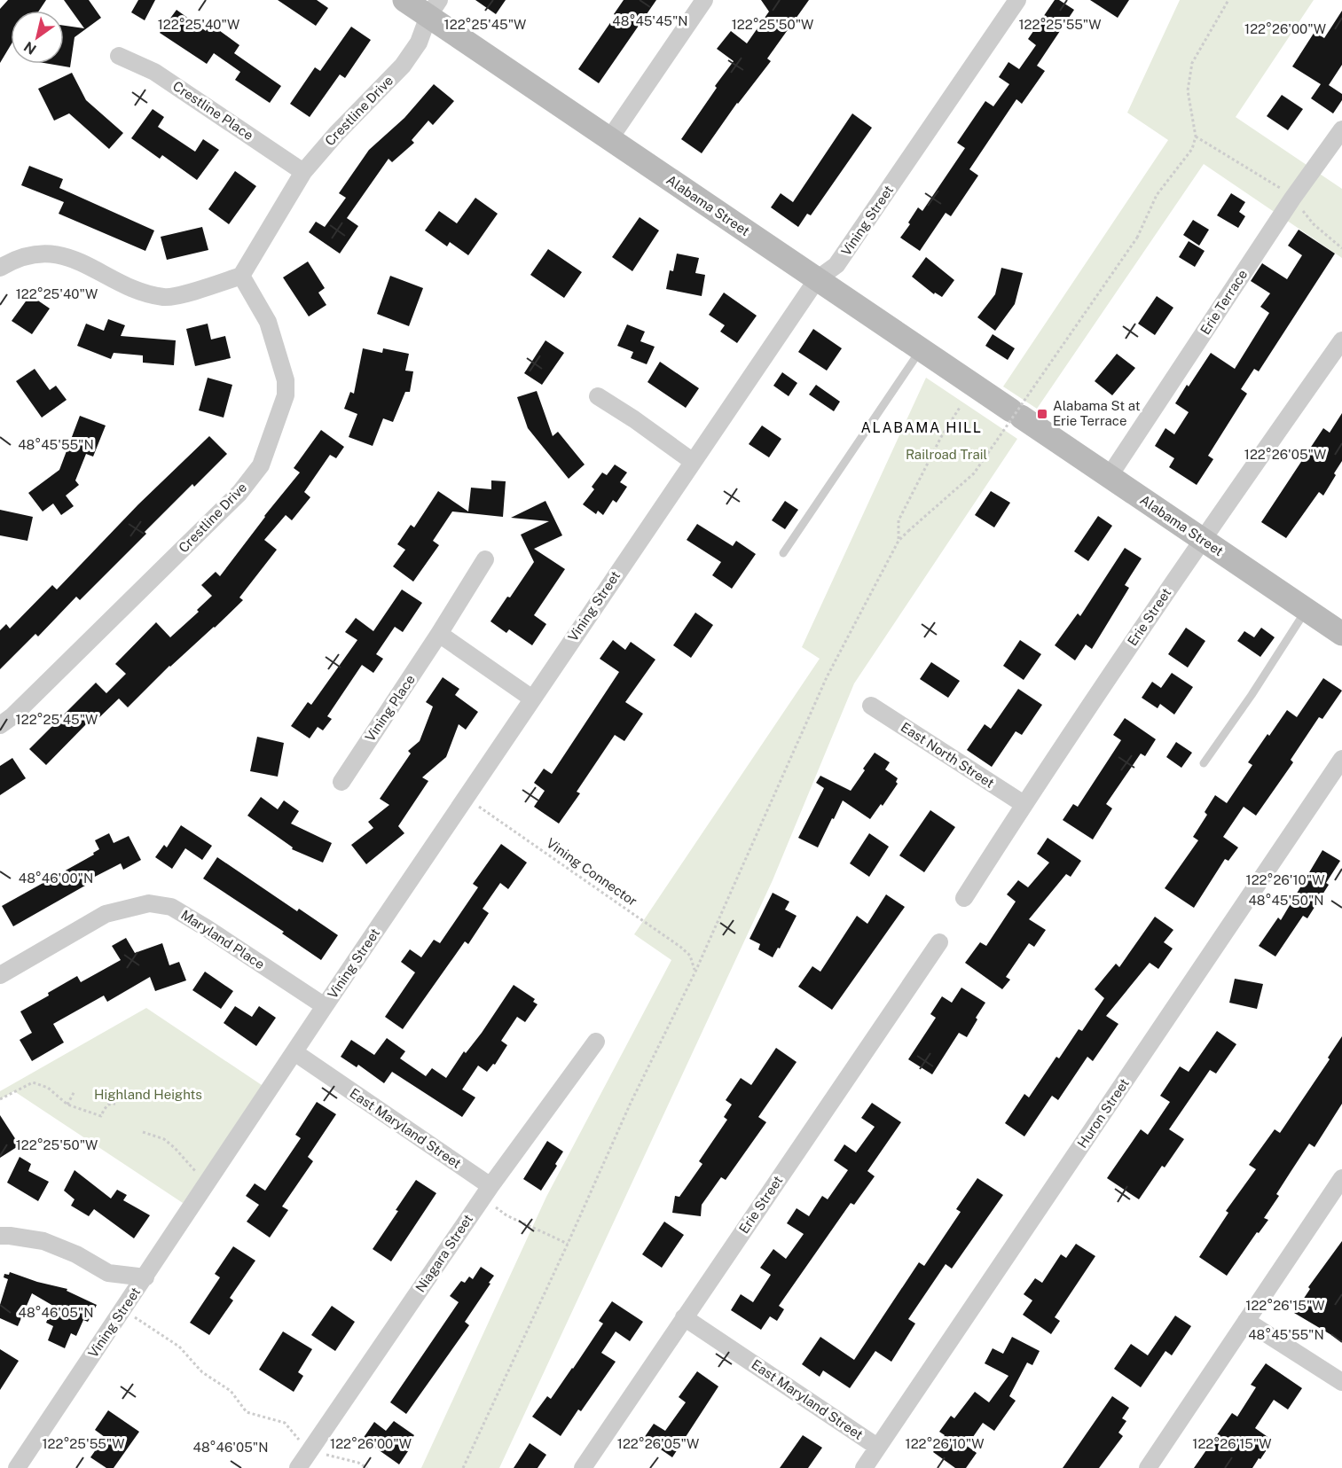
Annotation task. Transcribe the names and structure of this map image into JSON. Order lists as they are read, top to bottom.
{
  "streets": {
    "main road": ["Alabama Street"],
    "street": [
      "Crestline Place",
      "Crestline Drive",
      "Vining Street",
      "Erie Terrace",
      "Erie Street",
      "Vining Place",
      "East North Street",
      "Maryland Place",
      "Huron Street",
      "East Maryland Street",
      "Niagara Street"
    ],
    "path": ["Vining Connector"]
  },
  "crossings": [
    ["Crestline Place", "Crestline Drive"],
    ["Crestline Drive", "Alabama Street"],
    ["Alabama Street", "Vining Street"],
    ["Alabama Street", "Erie Terrace"],
    ["Alabama Street", "Erie Street"],
    ["Vining Street", "Vining Connector"],
    ["Vining Street", "Maryland Place"],
    ["Vining Street", "East Maryland Street"],
    ["Erie Street", "East North Street"],
    ["Erie Street", "East Maryland Street"],
    ["Huron Street", "East Maryland Street"],
    ["East Maryland Street", "Niagara Street"]
  ],
  "districts": ["ALABAMA HILL"],
  "parks": ["Railroad Trail", "Highland Heights"],
  "places": {
    "transit": ["Alabama St at Erie Terrace"]
  },
  "north": "bottom left",
  "coordinates": [
    "48°45'45\"N",
    "122°25'40\"W",
    "122°25'45\"W",
    "122°25'50\"W",
    "122°25'55\"W",
    "122°26'00\"W",
    "48°45'55\"N",
    "122°26'05\"W",
    "48°46'00\"N",
    "122°26'10\"W",
    "48°45'50\"N",
    "122°26'15\"W",
    "48°46'05\"N"
  ]
}
